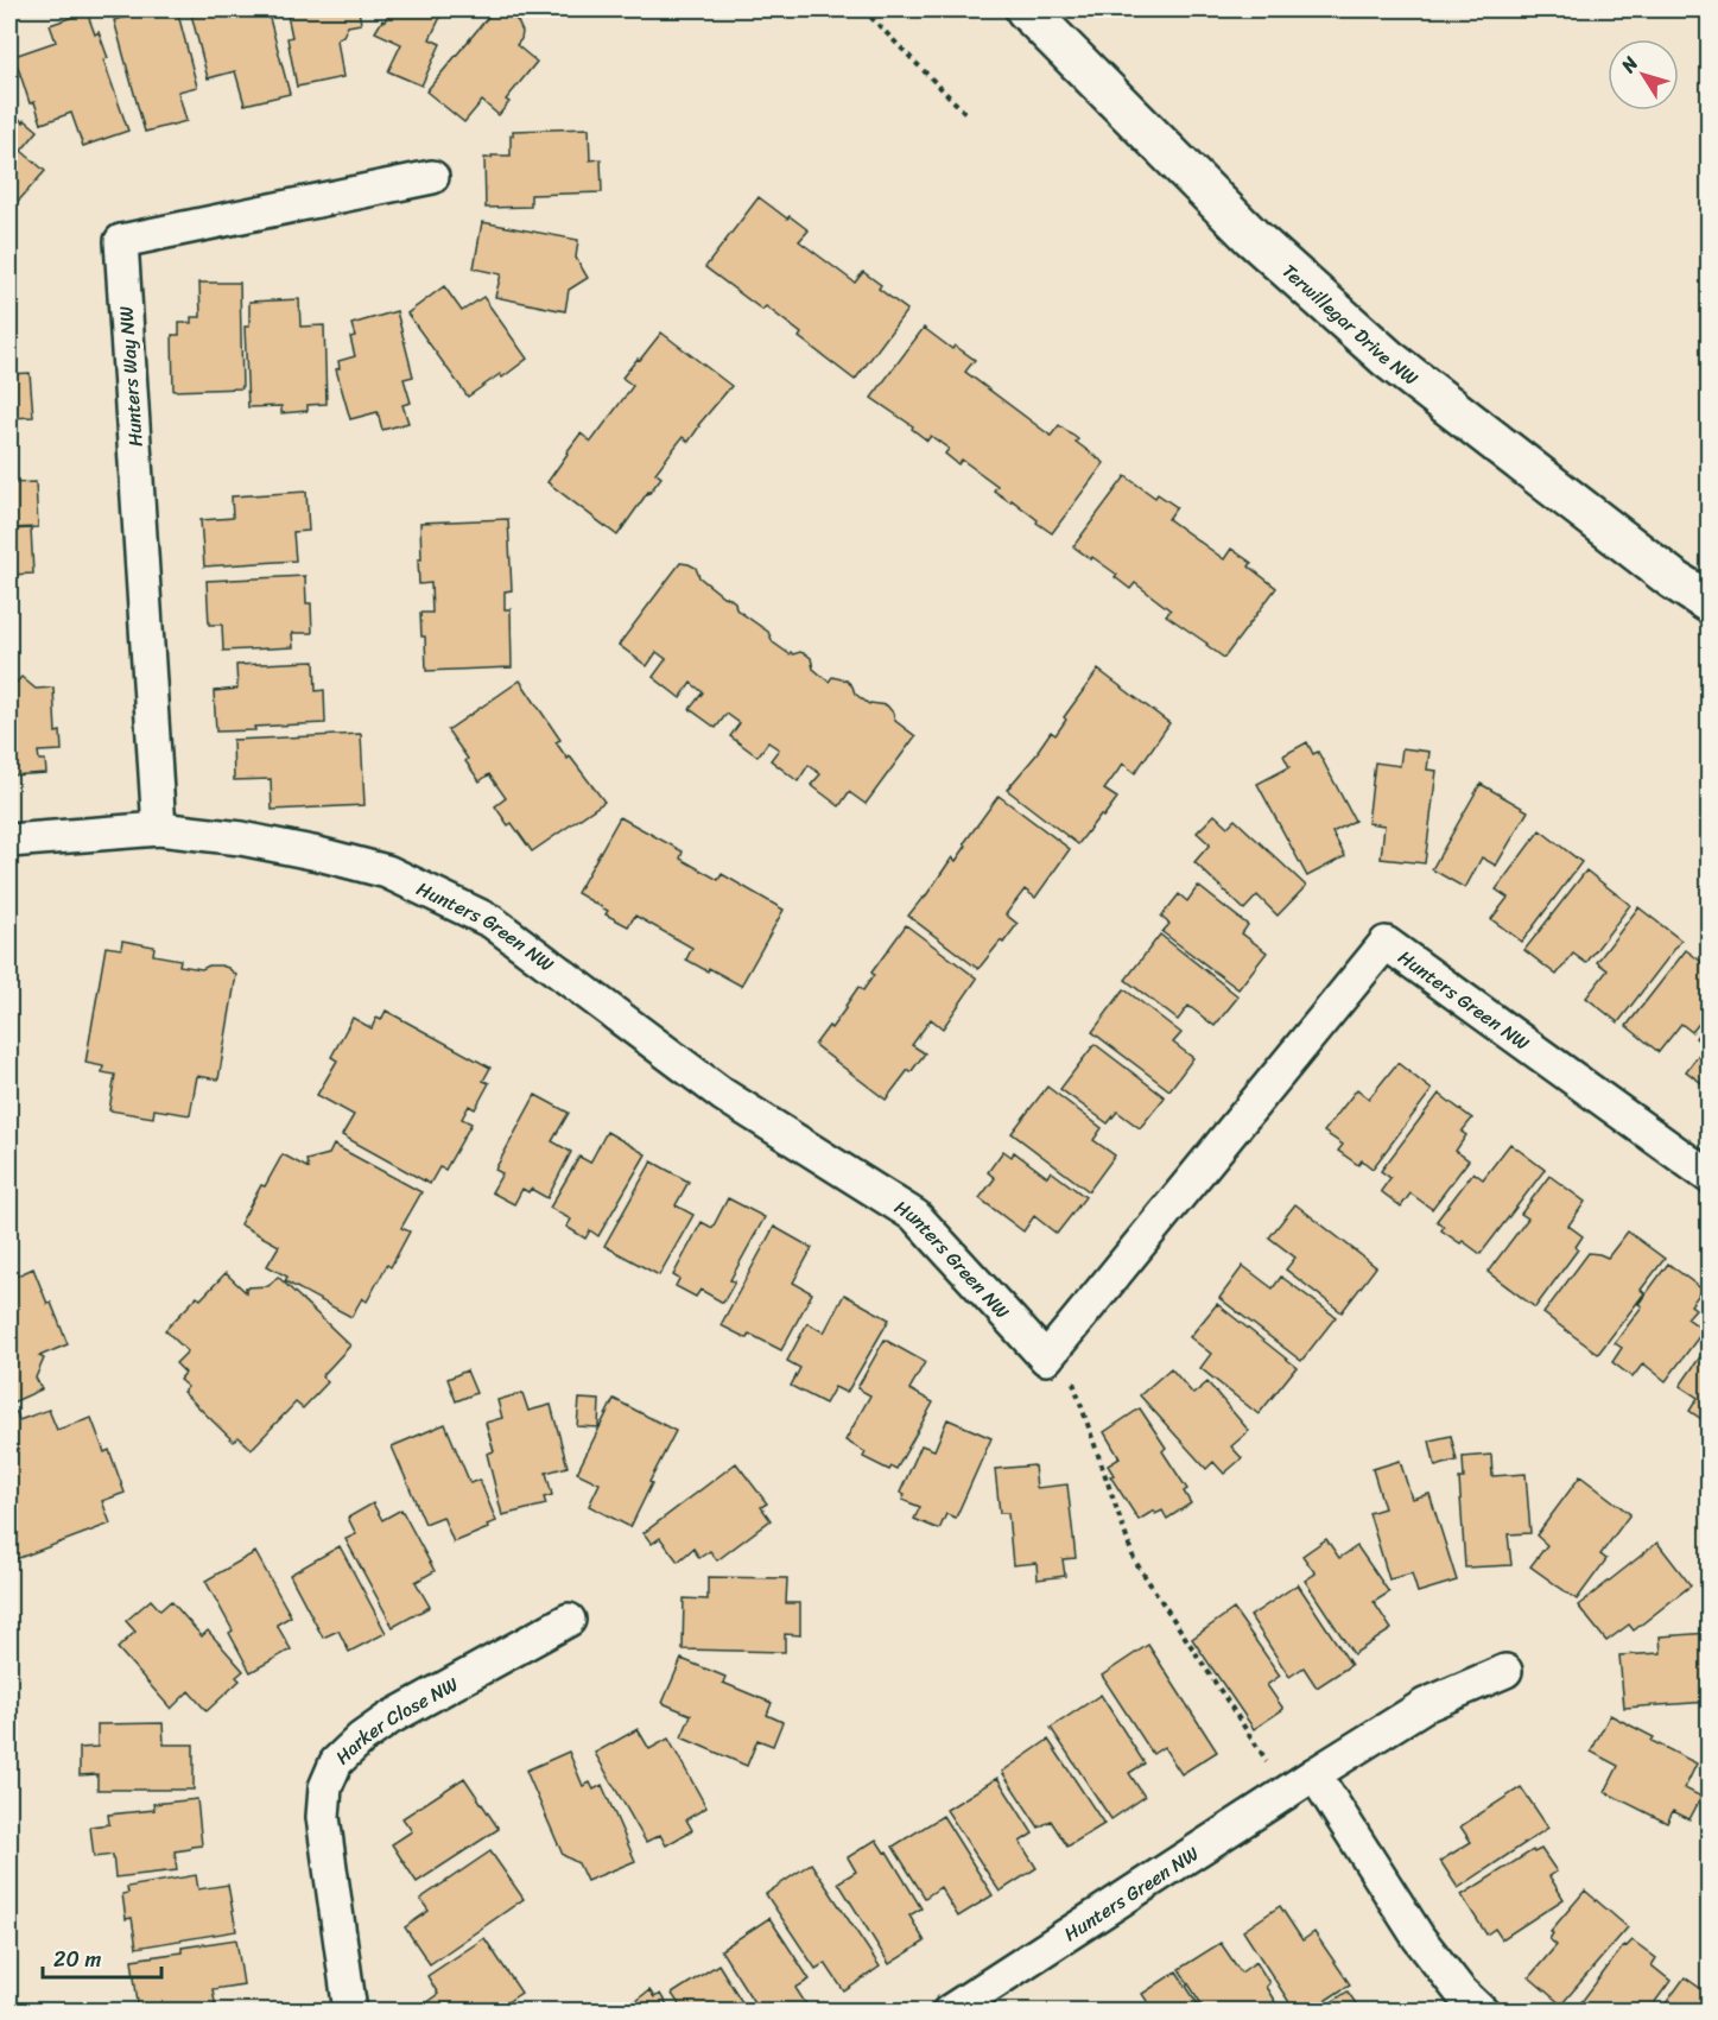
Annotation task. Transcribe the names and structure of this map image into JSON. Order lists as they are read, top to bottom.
{
  "streets": {
    "main road": ["Terwillegar Drive NW"],
    "street": ["Hunters Way NW", "Hunters Green NW", "Harker Close NW"]
  },
  "crossings": [
    ["Hunters Way NW", "Hunters Green NW"]
  ],
  "scale_bar": "20 m",
  "north": "top left"
}
